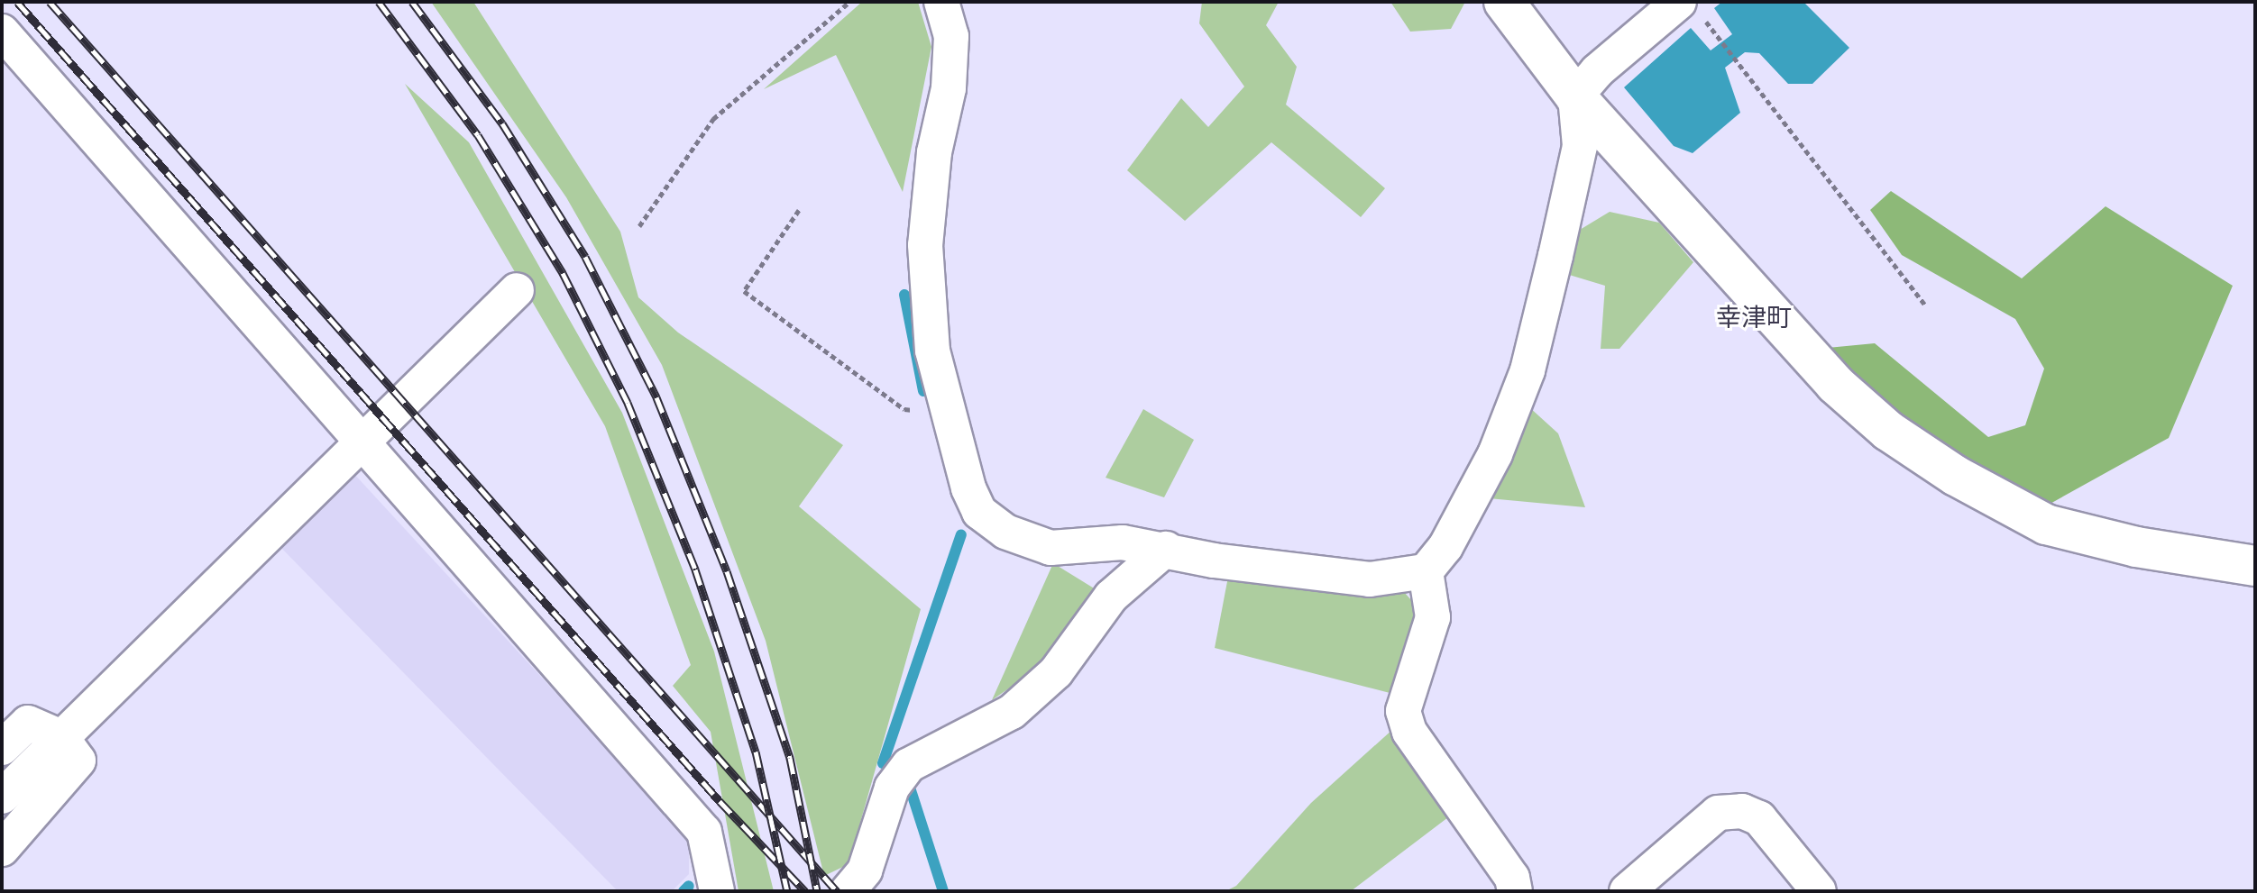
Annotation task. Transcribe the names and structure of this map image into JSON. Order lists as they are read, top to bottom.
{
  "districts": ["幸津町"]
}
